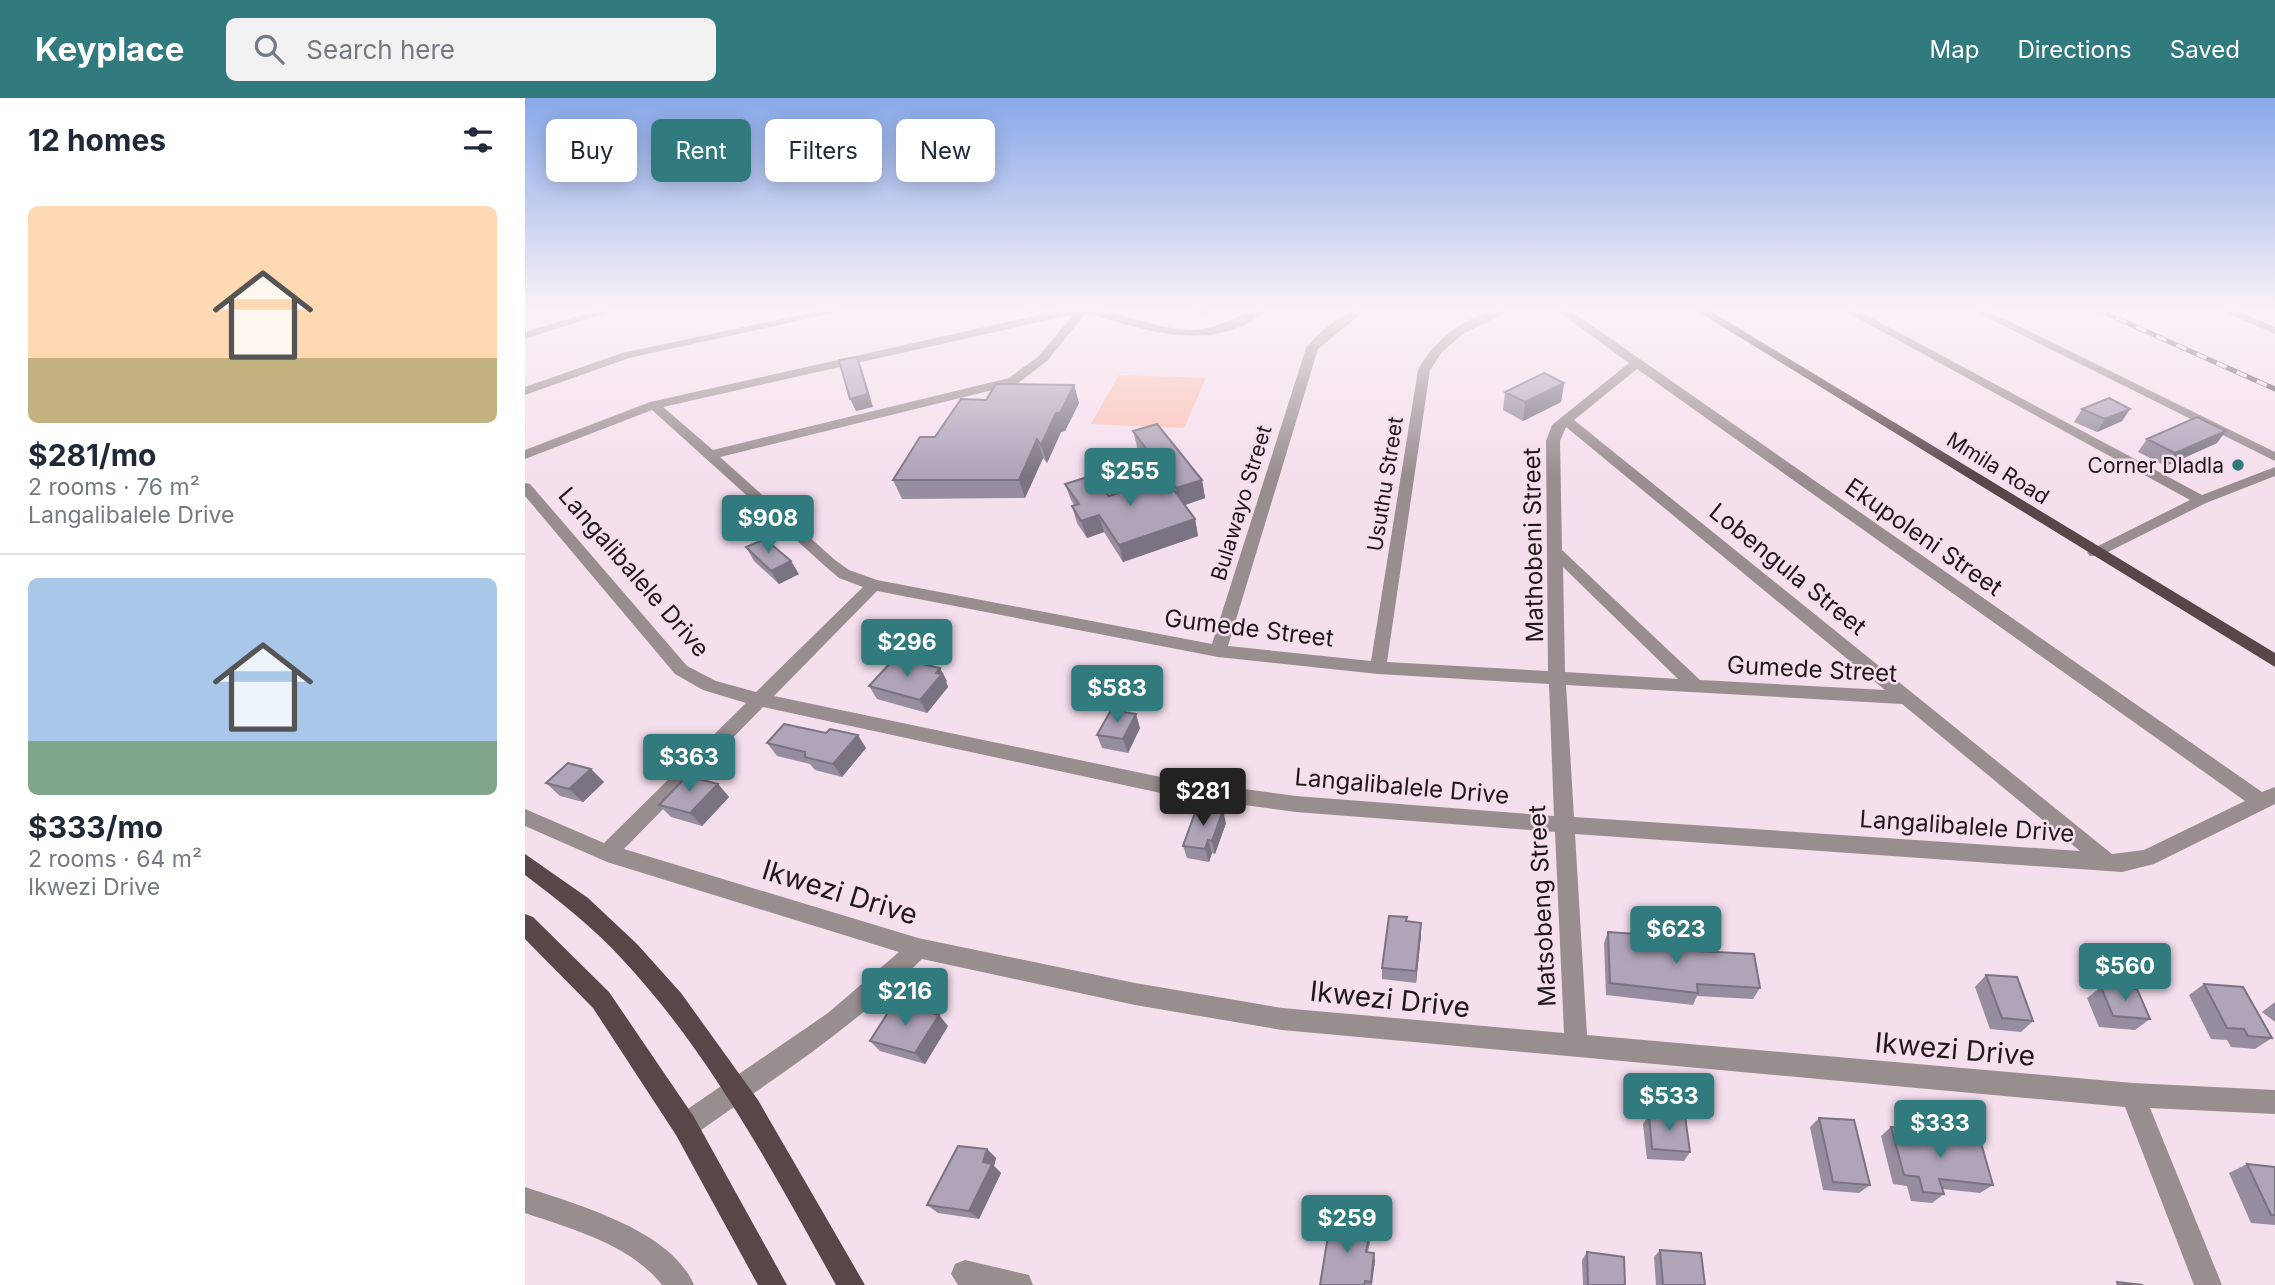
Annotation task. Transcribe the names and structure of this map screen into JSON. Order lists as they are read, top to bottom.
{
  "streets": {
    "main road": ["Mmila Road"],
    "street": [
      "Usuthu Street",
      "Bulawayo Street",
      "Ekupoleni Street",
      "Mathobeni Street",
      "Lobengula Street",
      "Langalibalele Drive",
      "Gumede Street",
      "Ikwezi Drive",
      "Matsobeng Street"
    ]
  },
  "crossings": [
    ["Usuthu Street", "Gumede Street"],
    ["Bulawayo Street", "Gumede Street"],
    ["Ekupoleni Street", "Langalibalele Drive"],
    ["Mathobeni Street", "Lobengula Street"],
    ["Mathobeni Street", "Gumede Street"],
    ["Mathobeni Street", "Matsobeng Street"],
    ["Lobengula Street", "Langalibalele Drive"],
    ["Lobengula Street", "Gumede Street"],
    ["Langalibalele Drive", "Matsobeng Street"],
    ["Gumede Street", "Matsobeng Street"],
    ["Ikwezi Drive", "Matsobeng Street"]
  ],
  "places": ["Corner Dladla"],
  "page": {
    "header": "Keyplace",
    "search": "Search here",
    "nav": ["Map", "Directions", "Saved"],
    "heading": "12 homes",
    "chip": [
      "Buy",
      "Rent",
      "Filters",
      "New"
    ],
    "list": [
      {
        "name": "$281/mo",
        "note": "2 rooms · 76 m² · Langalibalele Drive"
      },
      {
        "name": "$333/mo",
        "note": "2 rooms · 64 m² · Ikwezi Drive"
      }
    ],
    "price": [
      "$255",
      "$908",
      "$296",
      "$583",
      "$363",
      "$281",
      "$623",
      "$560",
      "$216",
      "$533",
      "$333",
      "$259"
    ]
  }
}
